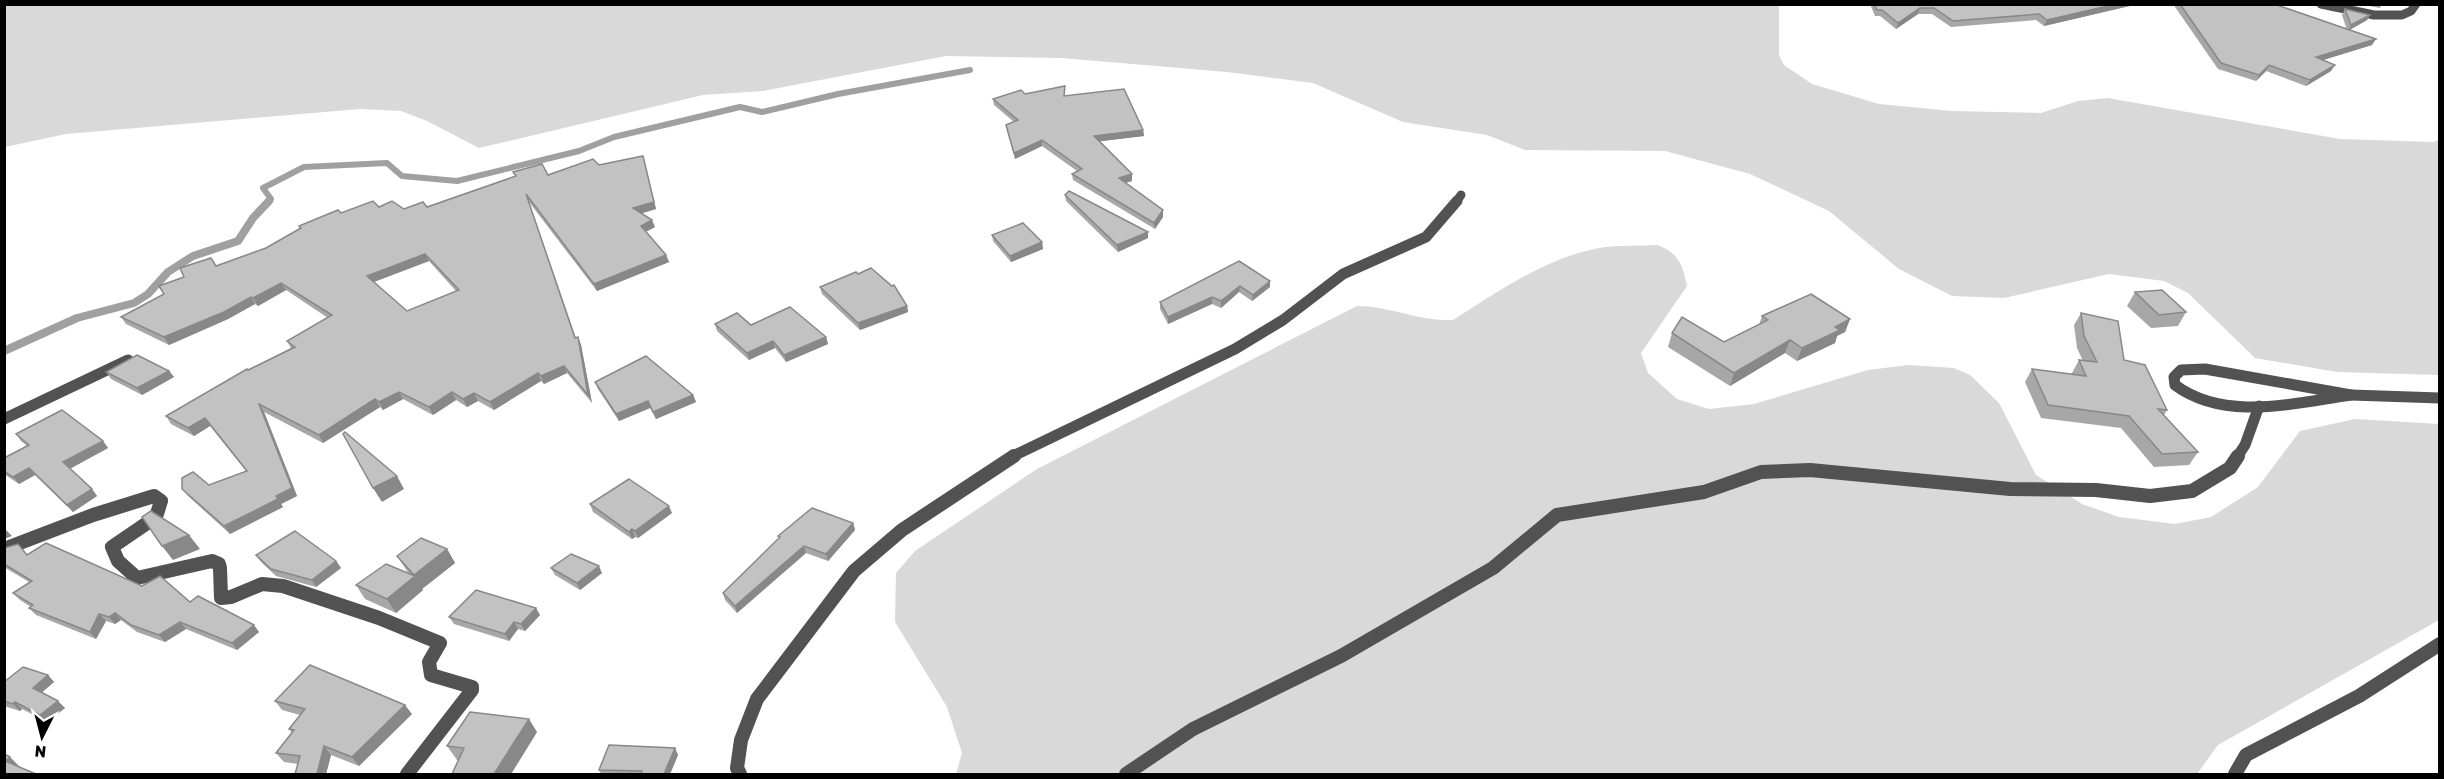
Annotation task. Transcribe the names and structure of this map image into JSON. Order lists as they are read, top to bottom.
{
  "north": "bottom"
}
